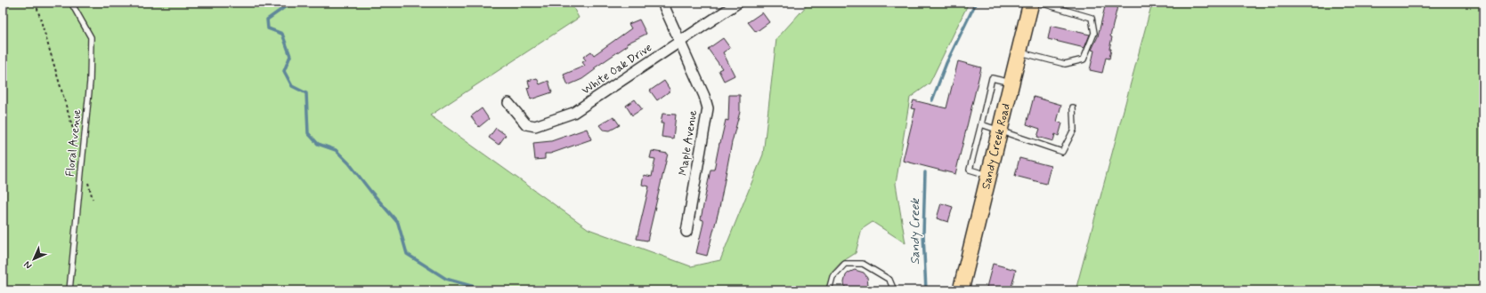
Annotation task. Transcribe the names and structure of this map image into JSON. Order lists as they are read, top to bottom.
{
  "streets": {
    "main road": ["Sandy Creek Road"],
    "street": ["White Oak Drive", "Maple Avenue"],
    "lane": ["Floral Avenue"]
  },
  "crossings": [
    ["White Oak Drive", "Maple Avenue"]
  ],
  "water": ["Sandy Creek"],
  "north": "bottom left"
}
